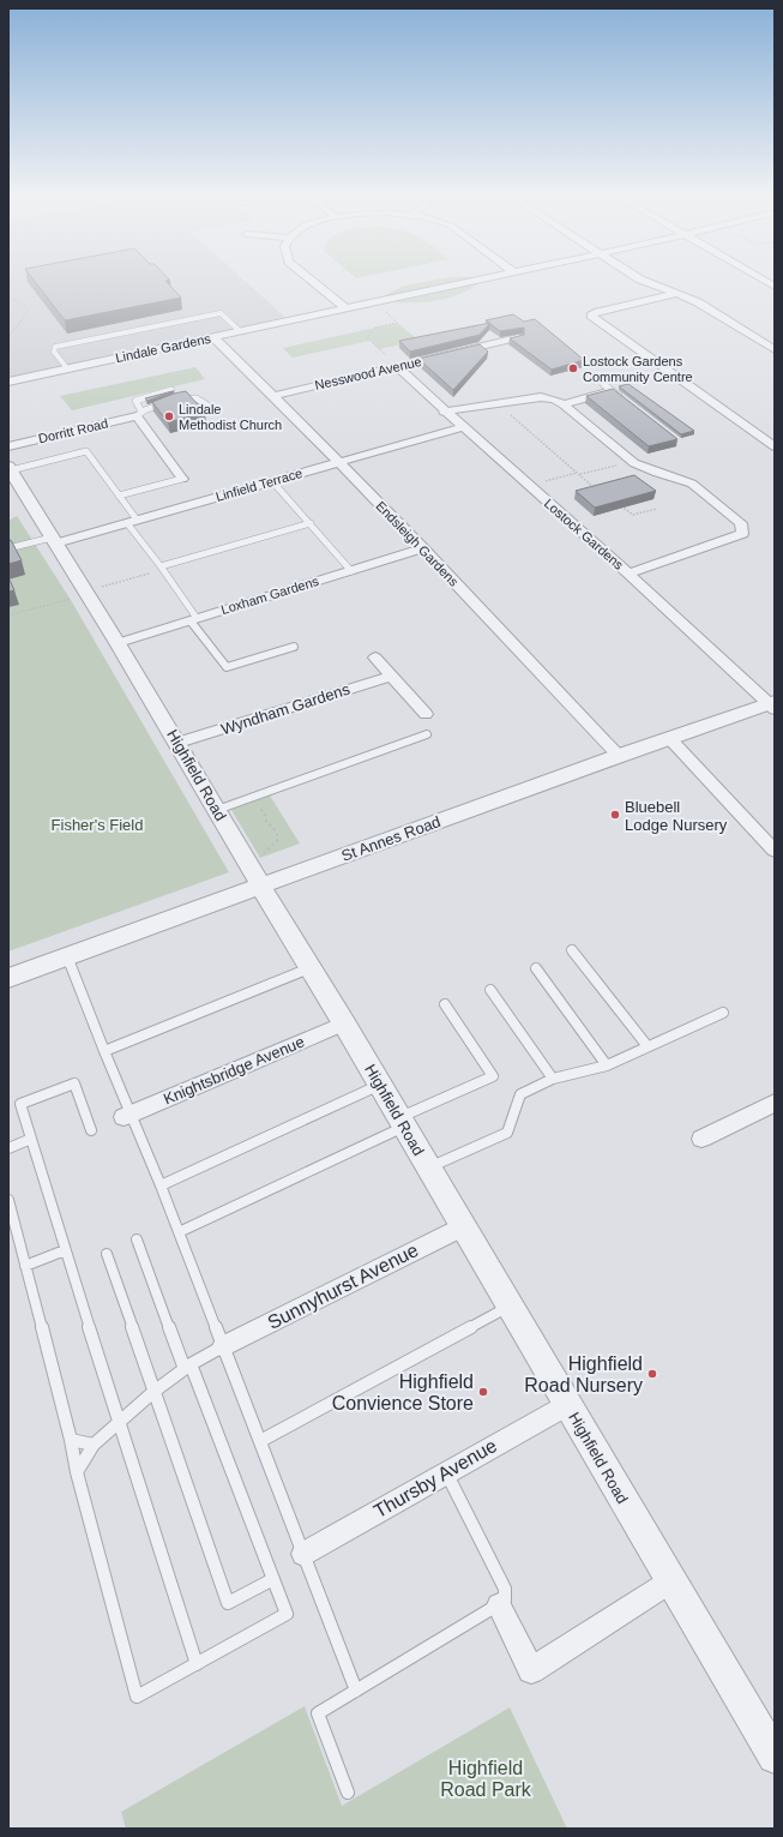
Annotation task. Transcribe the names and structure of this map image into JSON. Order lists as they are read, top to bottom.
{
  "streets": {
    "street": [
      "Lindale Gardens",
      "Nesswood Avenue",
      "Dorritt Road",
      "Linfield Terrace",
      "Lostock Gardens",
      "Endsleigh Gardens",
      "Loxham Gardens",
      "Wyndham Gardens",
      "Highfield Road",
      "St Annes Road",
      "Knightsbridge Avenue",
      "Sunnyhurst Avenue",
      "Thursby Avenue"
    ]
  },
  "crossings": [
    ["Lindale Gardens", "Endsleigh Gardens"],
    ["Nesswood Avenue", "Lostock Gardens"],
    ["Nesswood Avenue", "Endsleigh Gardens"],
    ["Linfield Terrace", "Lostock Gardens"],
    ["Linfield Terrace", "Endsleigh Gardens"],
    ["Linfield Terrace", "Highfield Road"],
    ["Lostock Gardens", "St Annes Road"],
    ["Endsleigh Gardens", "Loxham Gardens"],
    ["Endsleigh Gardens", "St Annes Road"],
    ["Loxham Gardens", "Highfield Road"],
    ["Wyndham Gardens", "Highfield Road"],
    ["Highfield Road", "St Annes Road"],
    ["Highfield Road", "Knightsbridge Avenue"],
    ["Highfield Road", "Sunnyhurst Avenue"],
    ["Highfield Road", "Thursby Avenue"]
  ],
  "parks": ["Fisher's Field", "Highfield Road Park"],
  "places": [
    "Lostock Gardens Community Centre",
    "Lindale Methodist Church",
    "Bluebell Lodge Nursery",
    "Highfield Road Nursery",
    "Highfield Convience Store"
  ]
}
